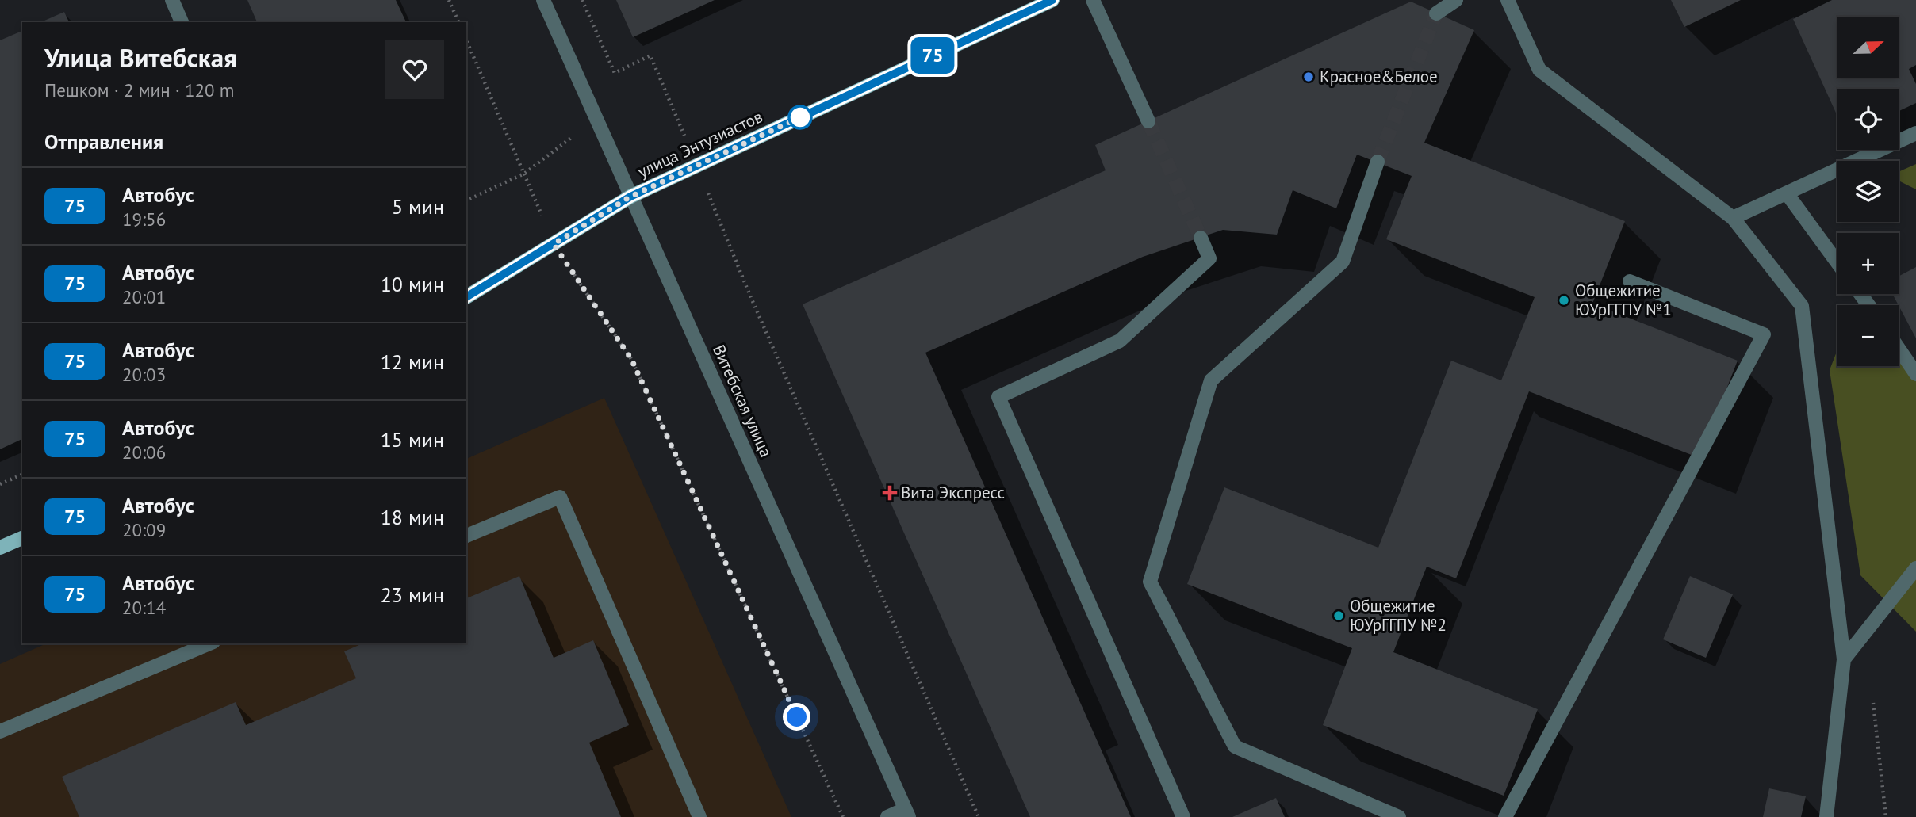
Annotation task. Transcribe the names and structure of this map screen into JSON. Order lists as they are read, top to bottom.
{
  "streets": {
    "main road": ["улица Энтузиастов"],
    "street": ["Витебская улица"]
  },
  "crossings": [
    ["улица Энтузиастов", "Витебская улица"]
  ],
  "places": {
    "other": ["Красное&Белое", "Общежитие ЮУрГГПУ №1", "Общежитие ЮУрГГПУ №2"],
    "health": ["Вита Экспресс"]
  },
  "lines": ["bus line 75"],
  "north": "right",
  "page": {
    "on_map": "75",
    "map_buttons": ["+", "−"],
    "heading": [
      ["Улица Витебская", "Пешком · 2 мин · 120 m"],
      "Отправления"
    ],
    "list": [
      {
        "mark": "75",
        "name": "Автобус",
        "note": "19:56",
        "value": "5 мин"
      },
      {
        "mark": "75",
        "name": "Автобус",
        "note": "20:01",
        "value": "10 мин"
      },
      {
        "mark": "75",
        "name": "Автобус",
        "note": "20:03",
        "value": "12 мин"
      },
      {
        "mark": "75",
        "name": "Автобус",
        "note": "20:06",
        "value": "15 мин"
      },
      {
        "mark": "75",
        "name": "Автобус",
        "note": "20:09",
        "value": "18 мин"
      },
      {
        "mark": "75",
        "name": "Автобус",
        "note": "20:14",
        "value": "23 мин"
      }
    ]
  }
}
